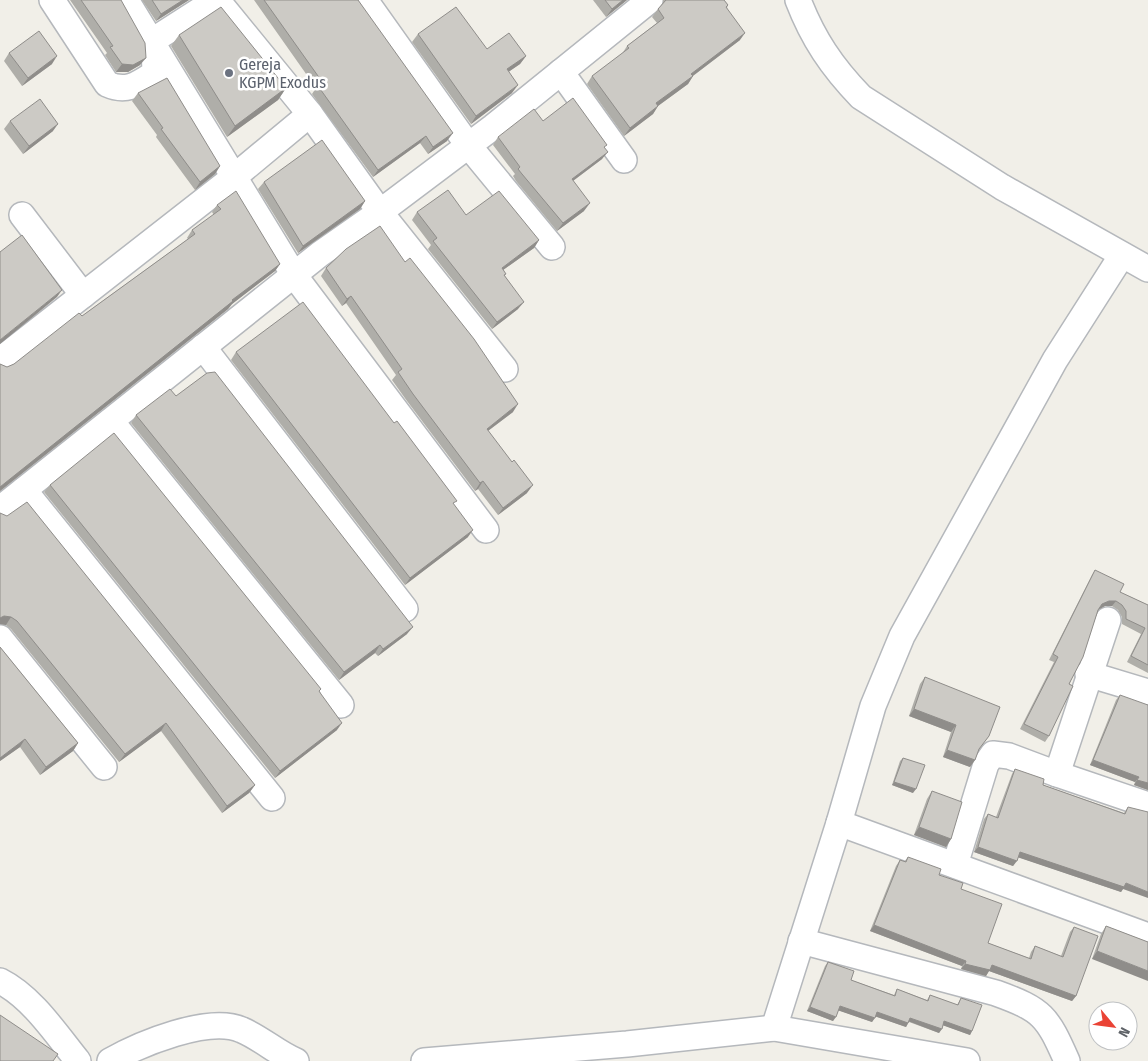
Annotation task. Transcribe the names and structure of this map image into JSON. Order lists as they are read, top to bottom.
{
  "places": ["Gereja KGPM Exodus"],
  "north": "bottom right"
}
